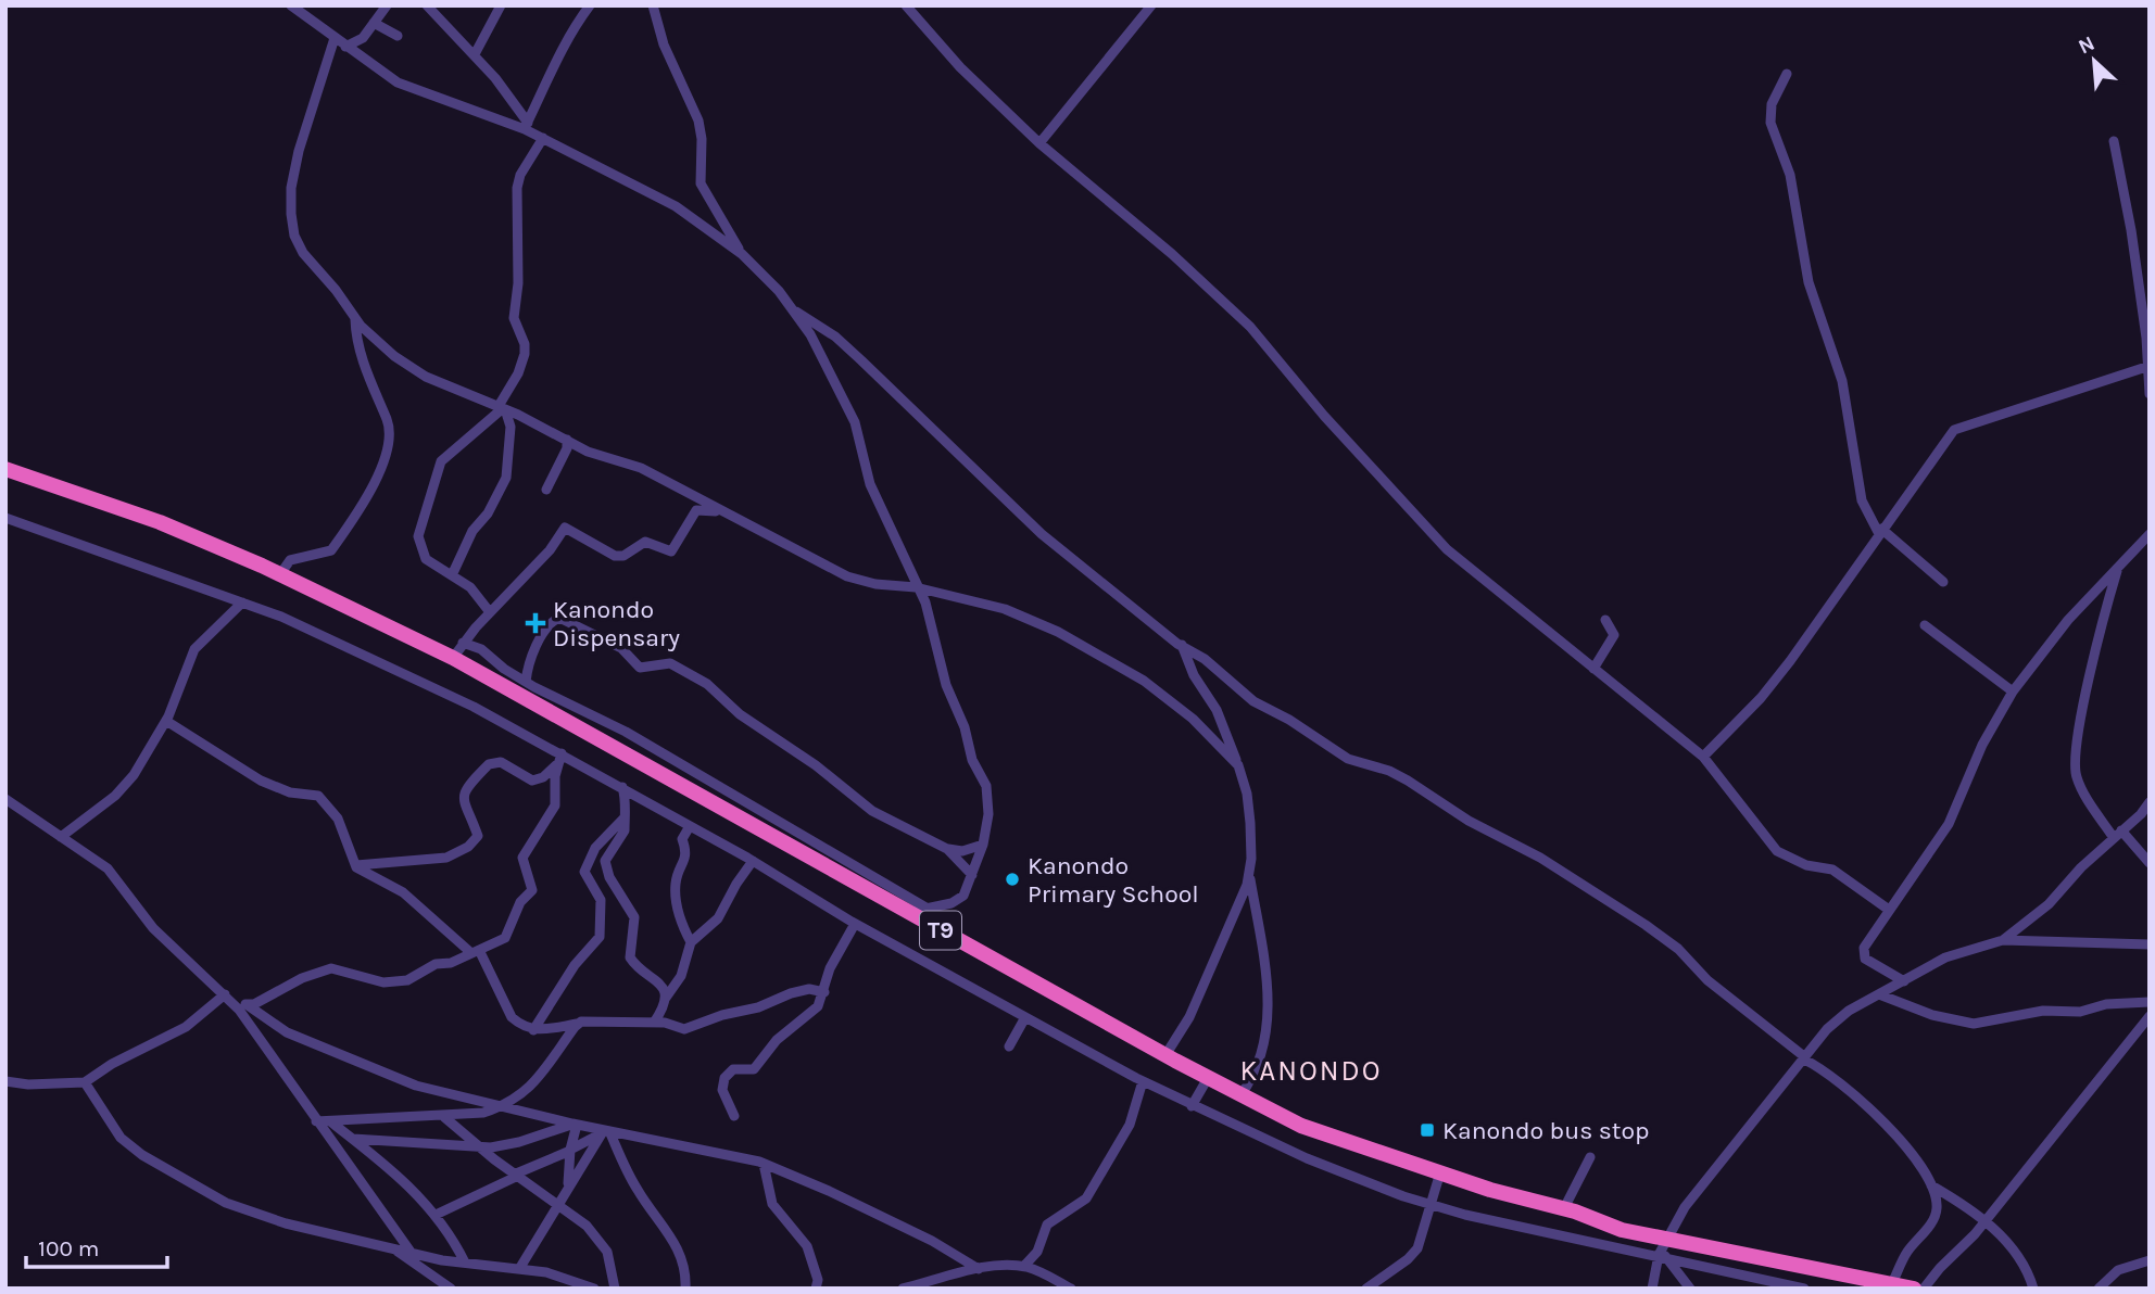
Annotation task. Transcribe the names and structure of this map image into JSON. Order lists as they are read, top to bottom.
{
  "streets": {
    "highway": ["T9"]
  },
  "districts": ["KANONDO"],
  "places": {
    "health": ["Kanondo Dispensary"],
    "other": ["Kanondo Primary School"],
    "transit": ["Kanondo bus stop"]
  },
  "scale_bar": "100 m",
  "north": "top left"
}
